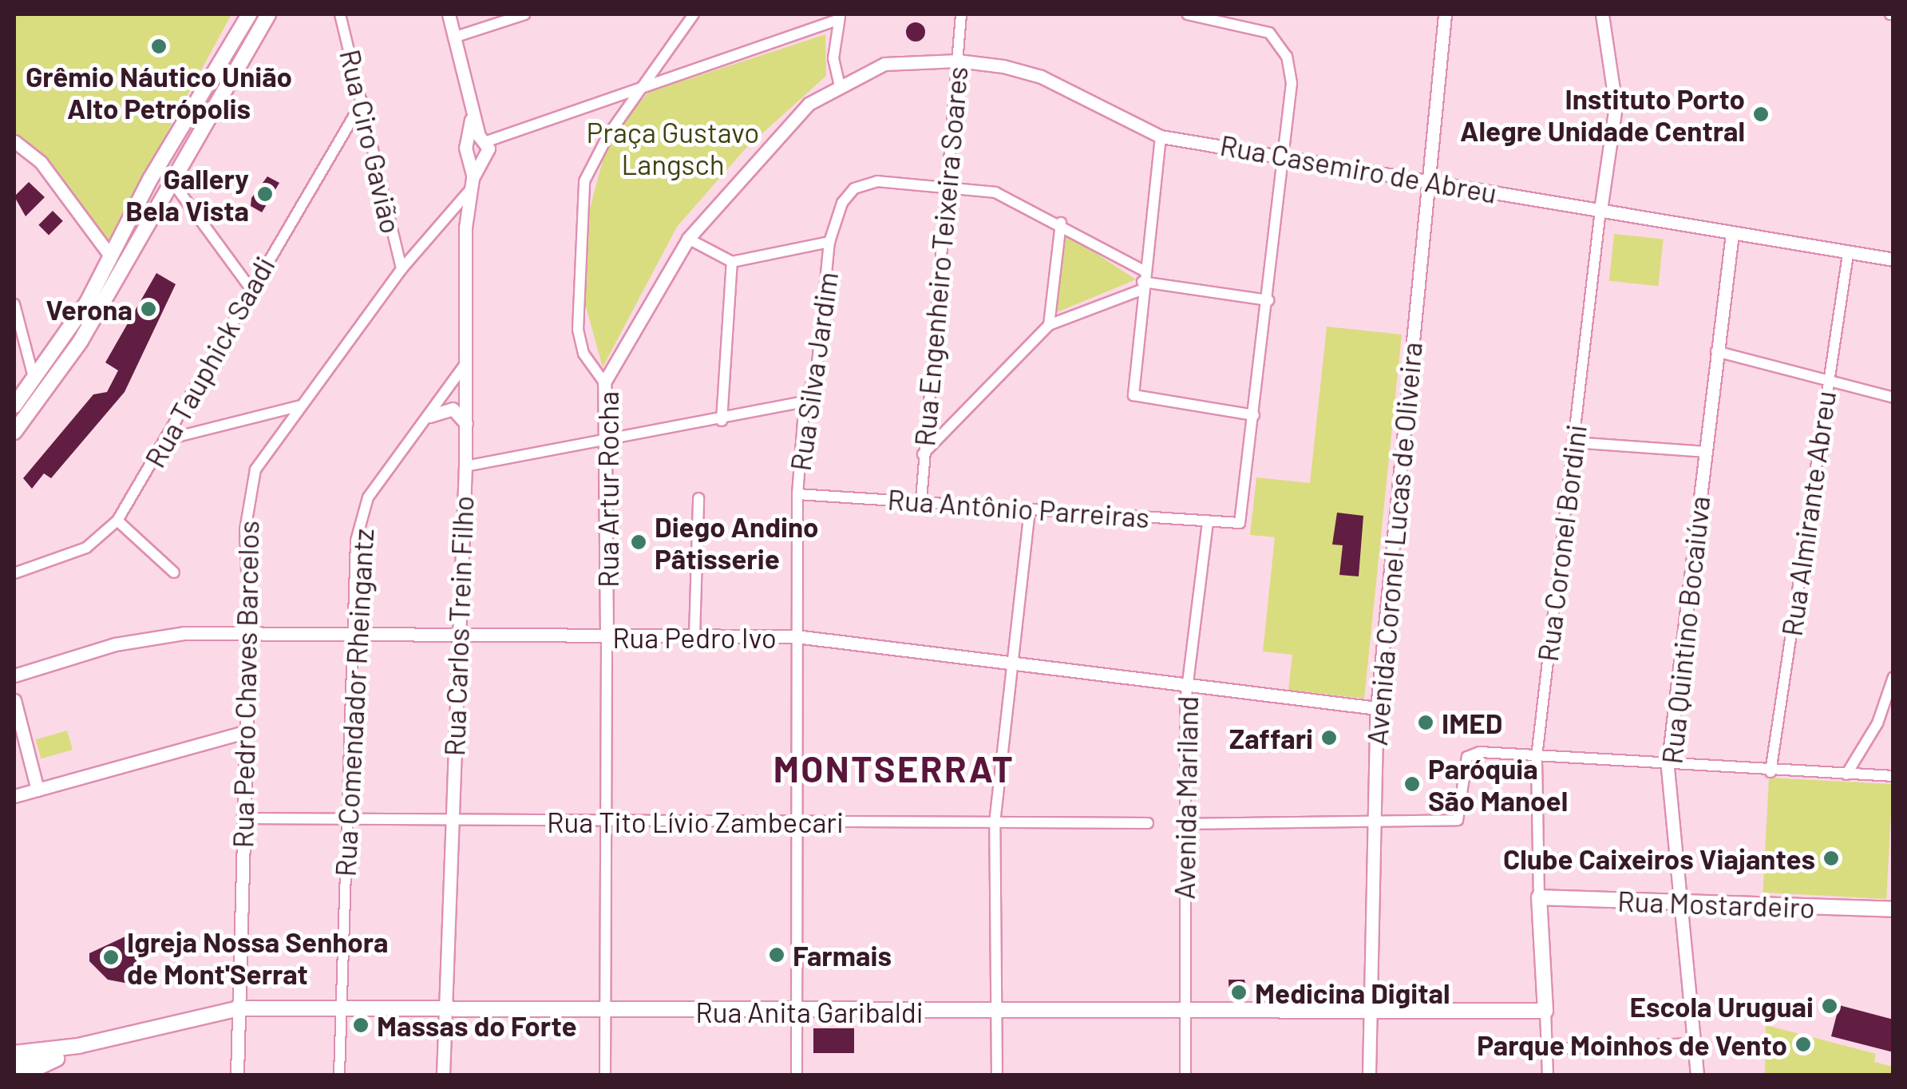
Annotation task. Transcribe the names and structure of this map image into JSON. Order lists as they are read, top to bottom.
{
  "streets": {
    "main road": ["Rua Coronel Bordini", "Rua Mostardeiro", "Rua Anita Garibaldi"],
    "street": [
      "Rua Ciro Gavião",
      "Rua Casemiro de Abreu",
      "Rua Engenheiro Teixeira Soares",
      "Rua Tauphick Saadi",
      "Rua Silva Jardim",
      "Rua Artur Rocha",
      "Rua Antônio Parreiras",
      "Rua Almirante Abreu",
      "Avenida Coronel Lucas de Oliveira",
      "Rua Carlos Trein Filho",
      "Rua Quintino Bocaiúva",
      "Rua Pedro Ivo",
      "Rua Pedro Chaves Barcelos",
      "Rua Comendador Rheingantz",
      "Avenida Mariland",
      "Rua Tito Lívio Zambecari"
    ]
  },
  "crossings": [
    ["Rua Ciro Gavião", "Rua Tauphick Saadi"],
    ["Rua Ciro Gavião", "Rua Pedro Chaves Barcelos"],
    ["Rua Casemiro de Abreu", "Rua Engenheiro Teixeira Soares"],
    ["Rua Casemiro de Abreu", "Rua Artur Rocha"],
    ["Rua Casemiro de Abreu", "Rua Almirante Abreu"],
    ["Rua Casemiro de Abreu", "Rua Coronel Bordini"],
    ["Rua Casemiro de Abreu", "Avenida Coronel Lucas de Oliveira"],
    ["Rua Casemiro de Abreu", "Rua Quintino Bocaiúva"],
    ["Rua Engenheiro Teixeira Soares", "Rua Silva Jardim"],
    ["Rua Engenheiro Teixeira Soares", "Rua Antônio Parreiras"],
    ["Rua Silva Jardim", "Rua Antônio Parreiras"],
    ["Rua Silva Jardim", "Rua Pedro Ivo"],
    ["Rua Silva Jardim", "Rua Tito Lívio Zambecari"],
    ["Rua Silva Jardim", "Rua Anita Garibaldi"],
    ["Rua Artur Rocha", "Rua Pedro Ivo"],
    ["Rua Artur Rocha", "Rua Tito Lívio Zambecari"],
    ["Rua Artur Rocha", "Rua Anita Garibaldi"],
    ["Rua Antônio Parreiras", "Avenida Mariland"],
    ["Rua Coronel Bordini", "Rua Mostardeiro"],
    ["Rua Coronel Bordini", "Rua Anita Garibaldi"],
    ["Avenida Coronel Lucas de Oliveira", "Rua Pedro Ivo"],
    ["Avenida Coronel Lucas de Oliveira", "Rua Anita Garibaldi"],
    ["Rua Carlos Trein Filho", "Rua Pedro Ivo"],
    ["Rua Carlos Trein Filho", "Rua Pedro Chaves Barcelos"],
    ["Rua Carlos Trein Filho", "Rua Comendador Rheingantz"],
    ["Rua Carlos Trein Filho", "Rua Tito Lívio Zambecari"],
    ["Rua Carlos Trein Filho", "Rua Anita Garibaldi"],
    ["Rua Quintino Bocaiúva", "Rua Mostardeiro"],
    ["Rua Pedro Ivo", "Rua Pedro Chaves Barcelos"],
    ["Rua Pedro Ivo", "Rua Comendador Rheingantz"],
    ["Rua Pedro Ivo", "Avenida Mariland"],
    ["Rua Pedro Chaves Barcelos", "Rua Tito Lívio Zambecari"],
    ["Rua Pedro Chaves Barcelos", "Rua Anita Garibaldi"],
    ["Rua Comendador Rheingantz", "Rua Tito Lívio Zambecari"],
    ["Rua Comendador Rheingantz", "Rua Anita Garibaldi"],
    ["Avenida Mariland", "Rua Anita Garibaldi"]
  ],
  "districts": ["MONTSERRAT"],
  "parks": ["Praça Gustavo Langsch"],
  "places": [
    "Grêmio Náutico União Alto Petrópolis",
    "Instituto Porto Alegre Unidade Central",
    "Gallery Bela Vista",
    "Verona",
    "Diego Andino Pâtisserie",
    "IMED",
    "Zaffari",
    "Paróquia São Manoel",
    "Clube Caixeiros Viajantes",
    "Farmais",
    "Igreja Nossa Senhora de Mont'Serrat",
    "Medicina Digital",
    "Escola Uruguai",
    "Massas do Forte",
    "Parque Moinhos de Vento"
  ]
}
